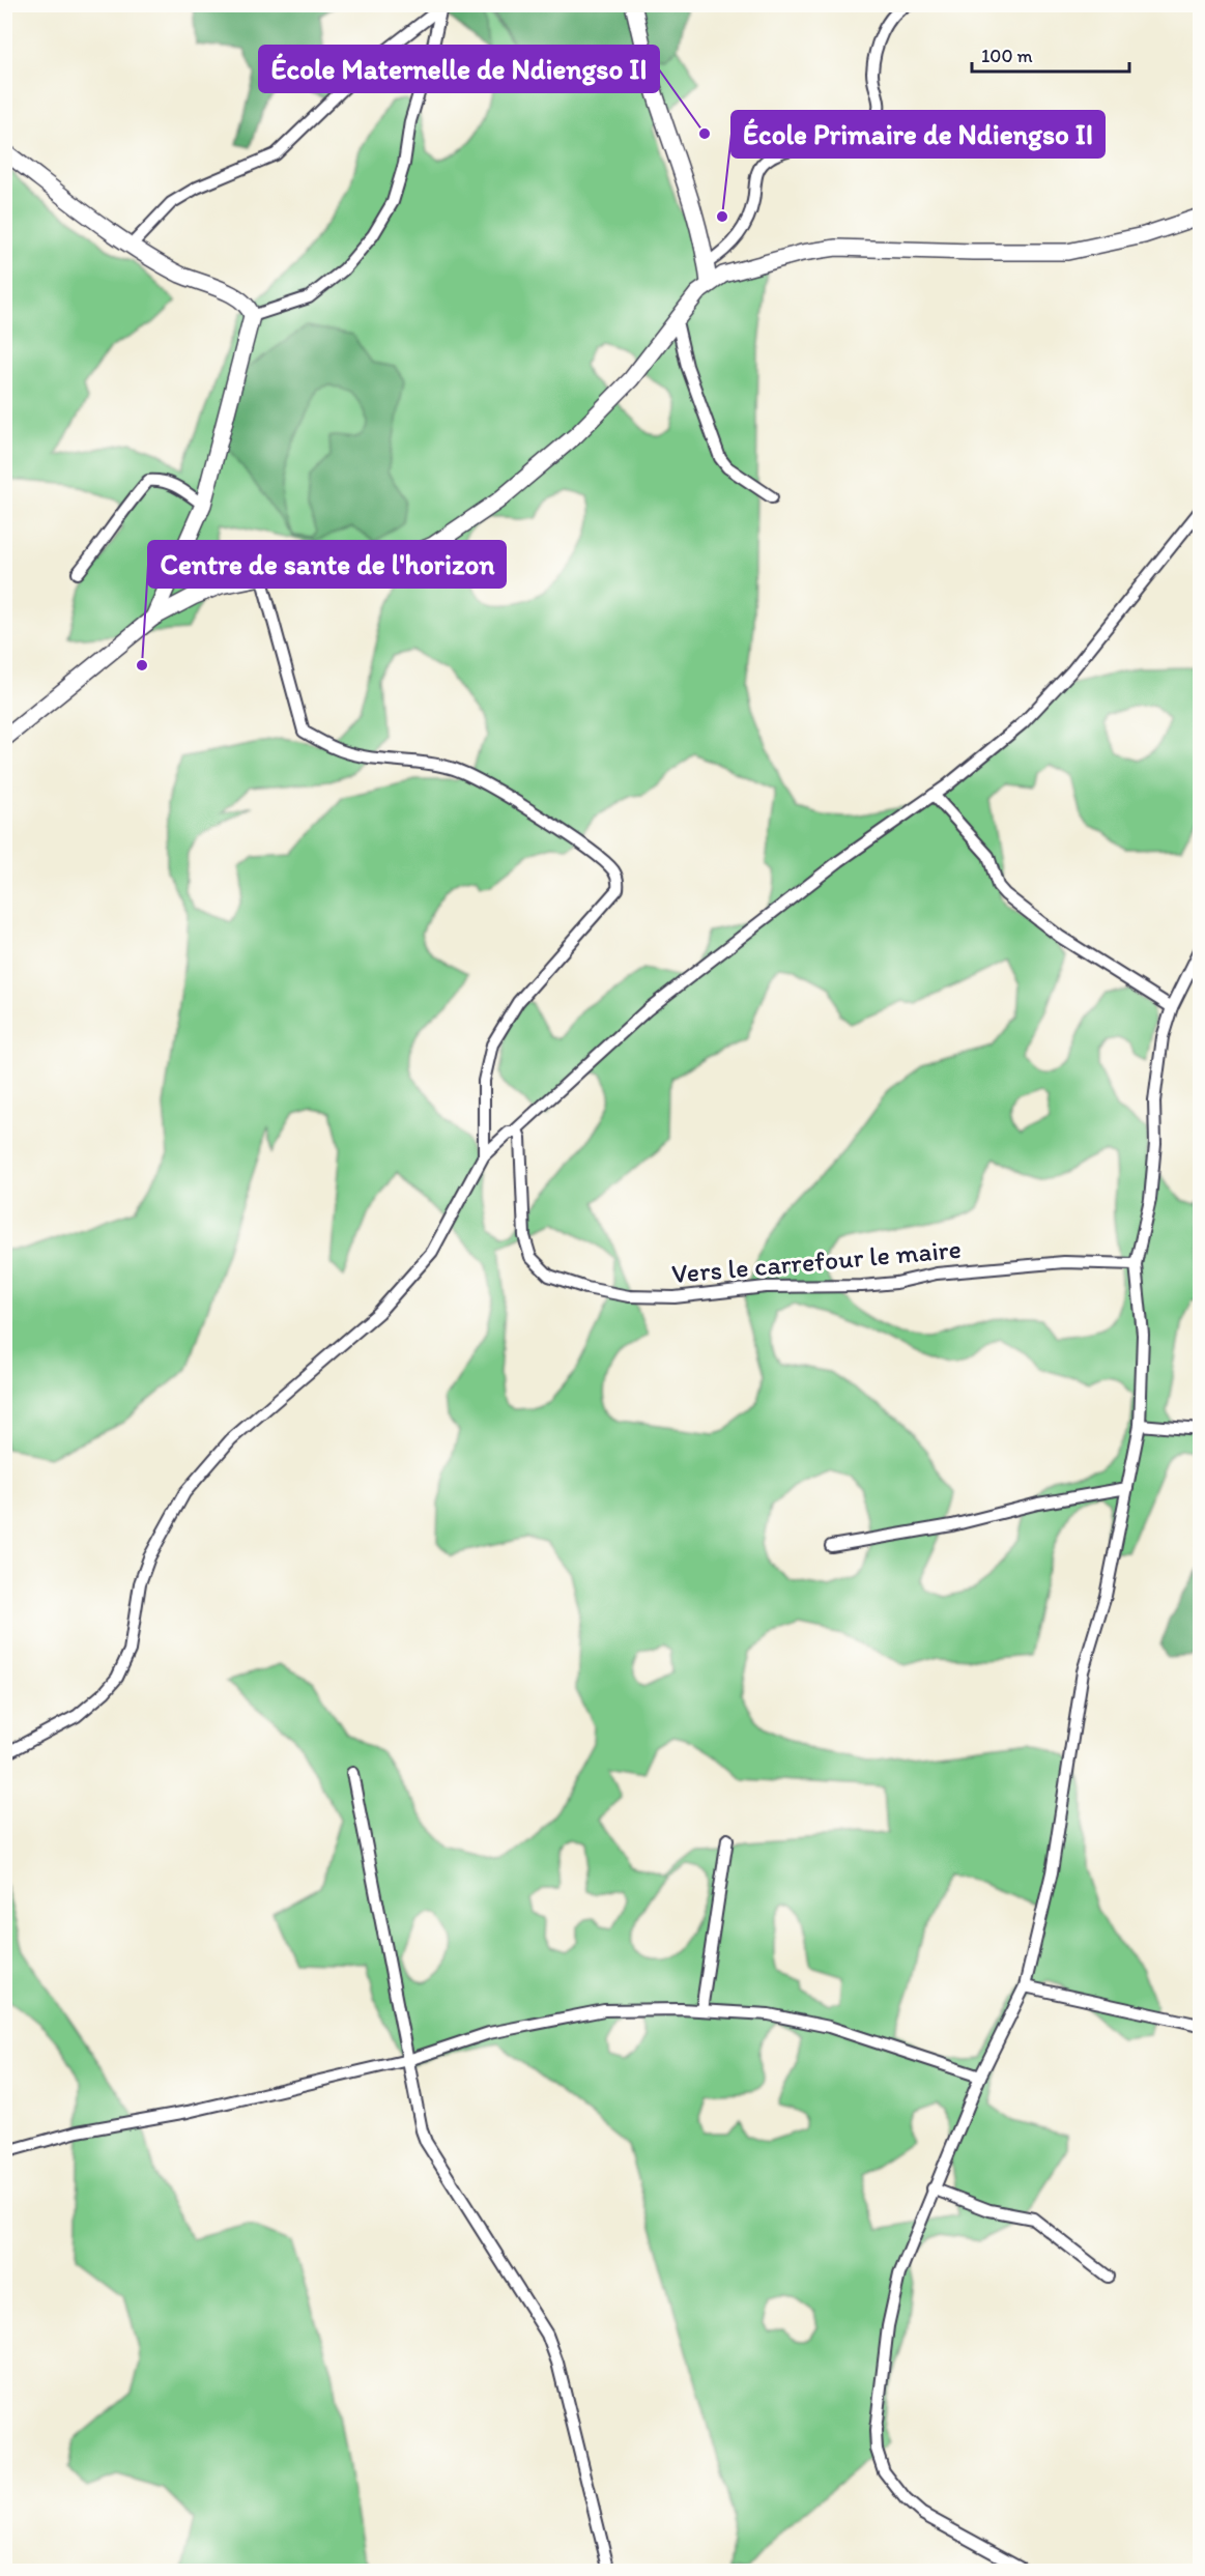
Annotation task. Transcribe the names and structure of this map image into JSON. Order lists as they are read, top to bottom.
{
  "streets": {
    "street": ["Vers le carrefour le maire"]
  },
  "places": ["École Maternelle de Ndiengso II", "École Primaire de Ndiengso II", "Centre de sante de l'horizon"],
  "scale_bar": "100 m"
}
